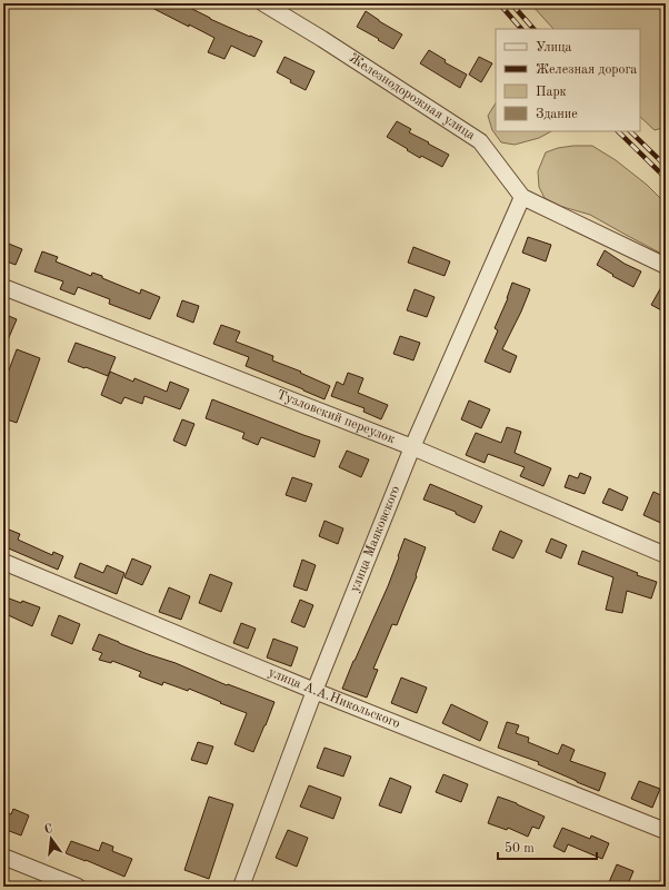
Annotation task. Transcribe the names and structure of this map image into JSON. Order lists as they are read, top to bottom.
{
  "streets": {
    "street": [
      "Железнодорожная улица",
      "Тузловский переулок",
      "улица Маяковского",
      "улица А.А.Никольского"
    ]
  },
  "crossings": [
    ["Железнодорожная улица", "улица Маяковского"],
    ["Тузловский переулок", "улица Маяковского"],
    ["улица Маяковского", "улица А.А.Никольского"]
  ],
  "legend": [
    "Улица",
    "Железная дорога",
    "Парк",
    "Здание"
  ],
  "scale_bar": "50 m",
  "north": "top"
}
